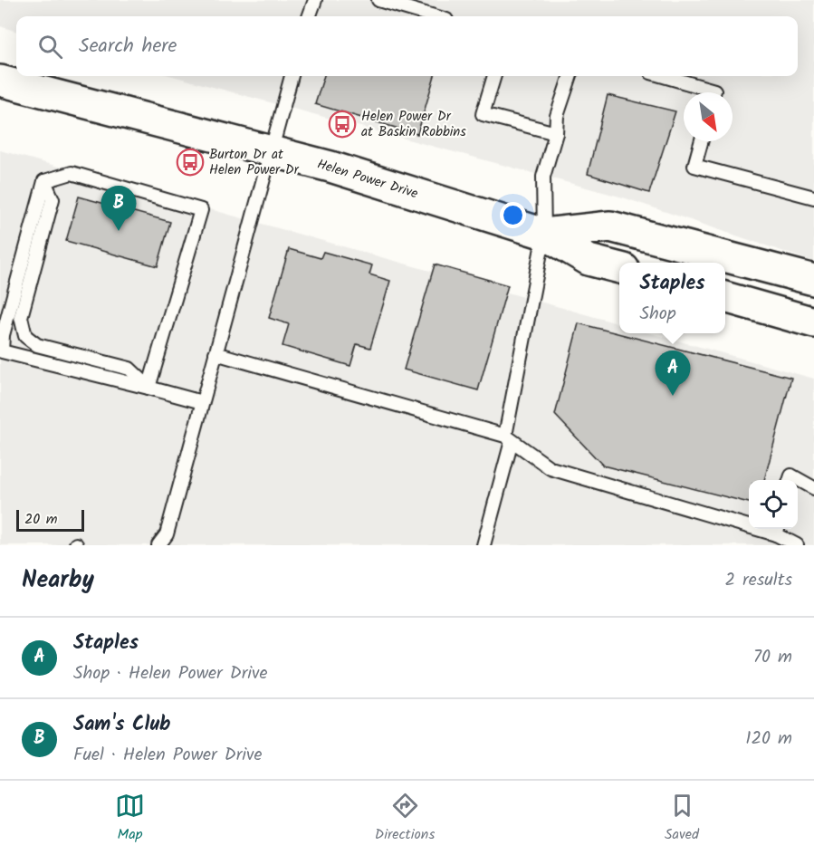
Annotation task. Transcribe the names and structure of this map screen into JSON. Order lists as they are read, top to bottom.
{
  "streets": {
    "street": ["Helen Power Drive"]
  },
  "places": {
    "bus stop": ["Helen Power Dr at Baskin Robbins", "Burton Dr at Helen Power Dr"]
  },
  "scale_bar": "20 m",
  "north": "bottom right",
  "page": {
    "search": "Search here",
    "pins": ["B", "A"],
    "popup": ["Staples", "Shop"],
    "scale": "20 m",
    "heading": ["Nearby", "2 results"],
    "list": [
      {
        "mark": "A",
        "name": "Staples",
        "note": "Shop · Helen Power Drive",
        "value": "70 m"
      },
      {
        "mark": "B",
        "name": "Sam's Club",
        "note": "Fuel · Helen Power Drive",
        "value": "120 m"
      }
    ],
    "nav": ["Map", "Directions", "Saved"]
  }
}
